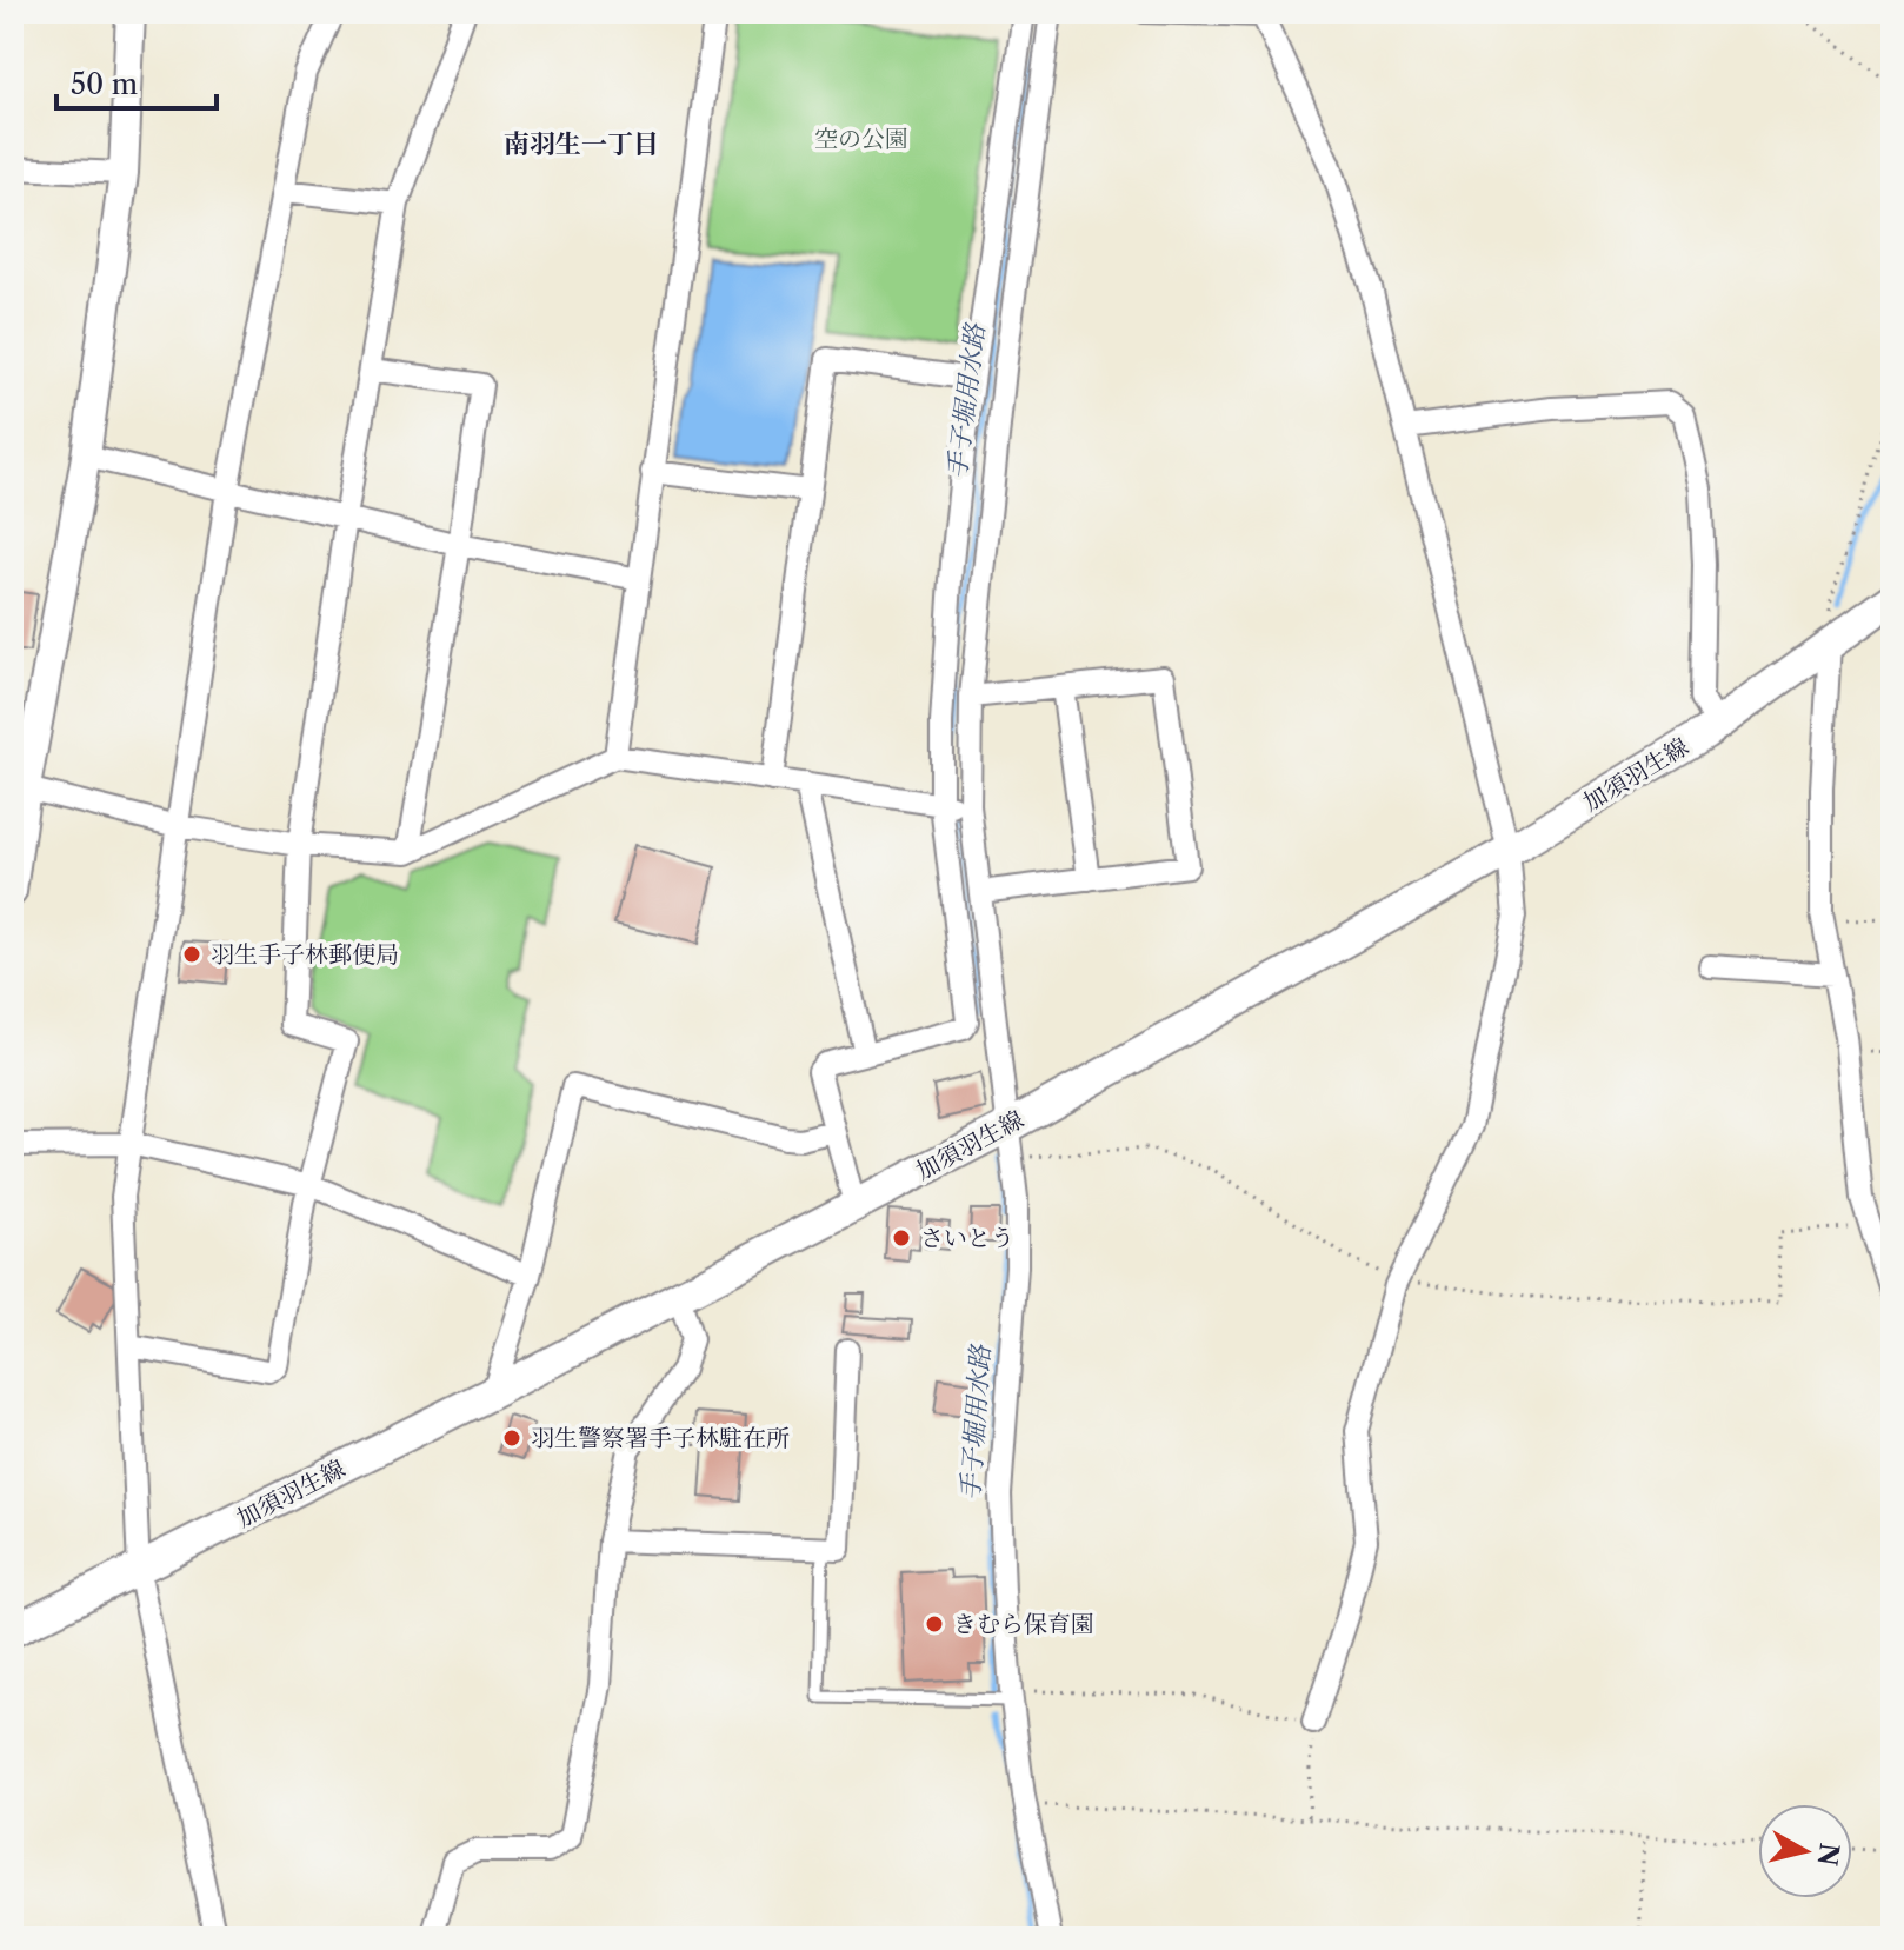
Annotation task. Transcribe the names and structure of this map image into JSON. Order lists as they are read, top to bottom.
{
  "streets": {
    "main road": ["加須羽生線"]
  },
  "districts": ["南羽生一丁目"],
  "water": ["手子堀用水路"],
  "parks": ["空の公園"],
  "places": [
    "羽生手子林郵便局",
    "さいとう",
    "羽生警察署手子林駐在所",
    "きむら保育園"
  ],
  "scale_bar": "50 m",
  "north": "right"
}
